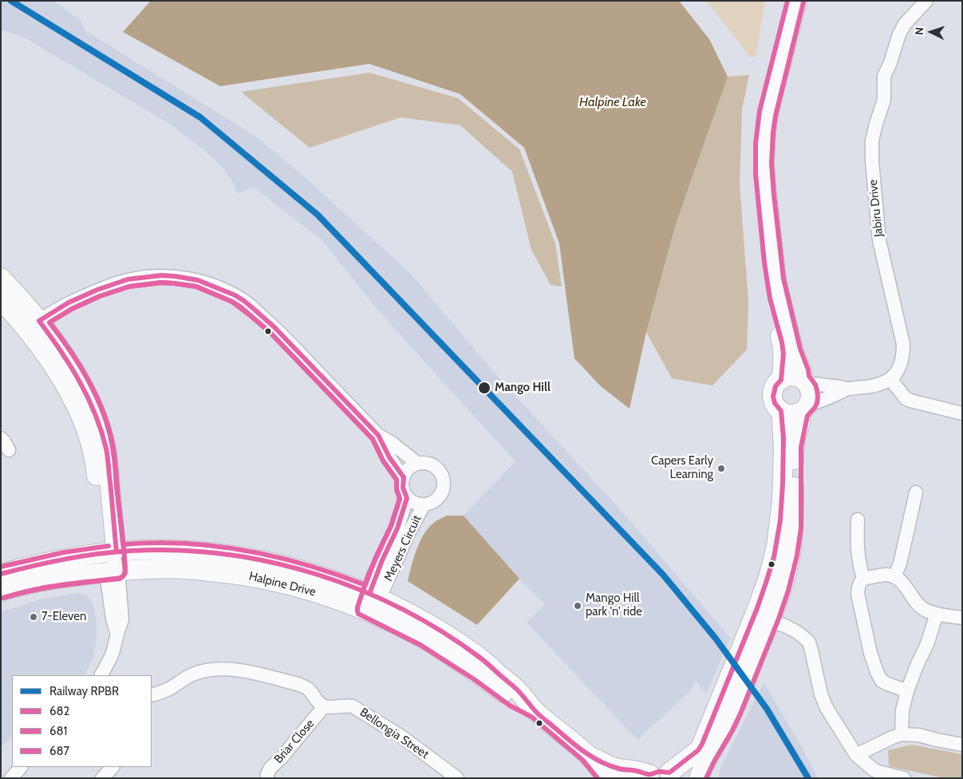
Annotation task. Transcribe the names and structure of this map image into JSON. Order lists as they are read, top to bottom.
{
  "streets": {
    "main road": ["Halpine Drive"],
    "street": [
      "Jabiru Drive",
      "Meyers Circuit",
      "Bellongia Street",
      "Briar Close"
    ]
  },
  "crossings": [
    ["Meyers Circuit", "Halpine Drive"],
    ["Bellongia Street", "Briar Close"]
  ],
  "water": ["Halpine Lake"],
  "places": [
    "Mango Hill",
    "Capers Early Learning",
    "Mango Hill park 'n' ride",
    "7-Eleven"
  ],
  "lines": [
    "rail line RPBR",
    "transit line 682",
    "transit line 681",
    "transit line 687"
  ],
  "legend": [
    "Railway RPBR",
    "682",
    "681",
    "687"
  ],
  "north": "left"
}
